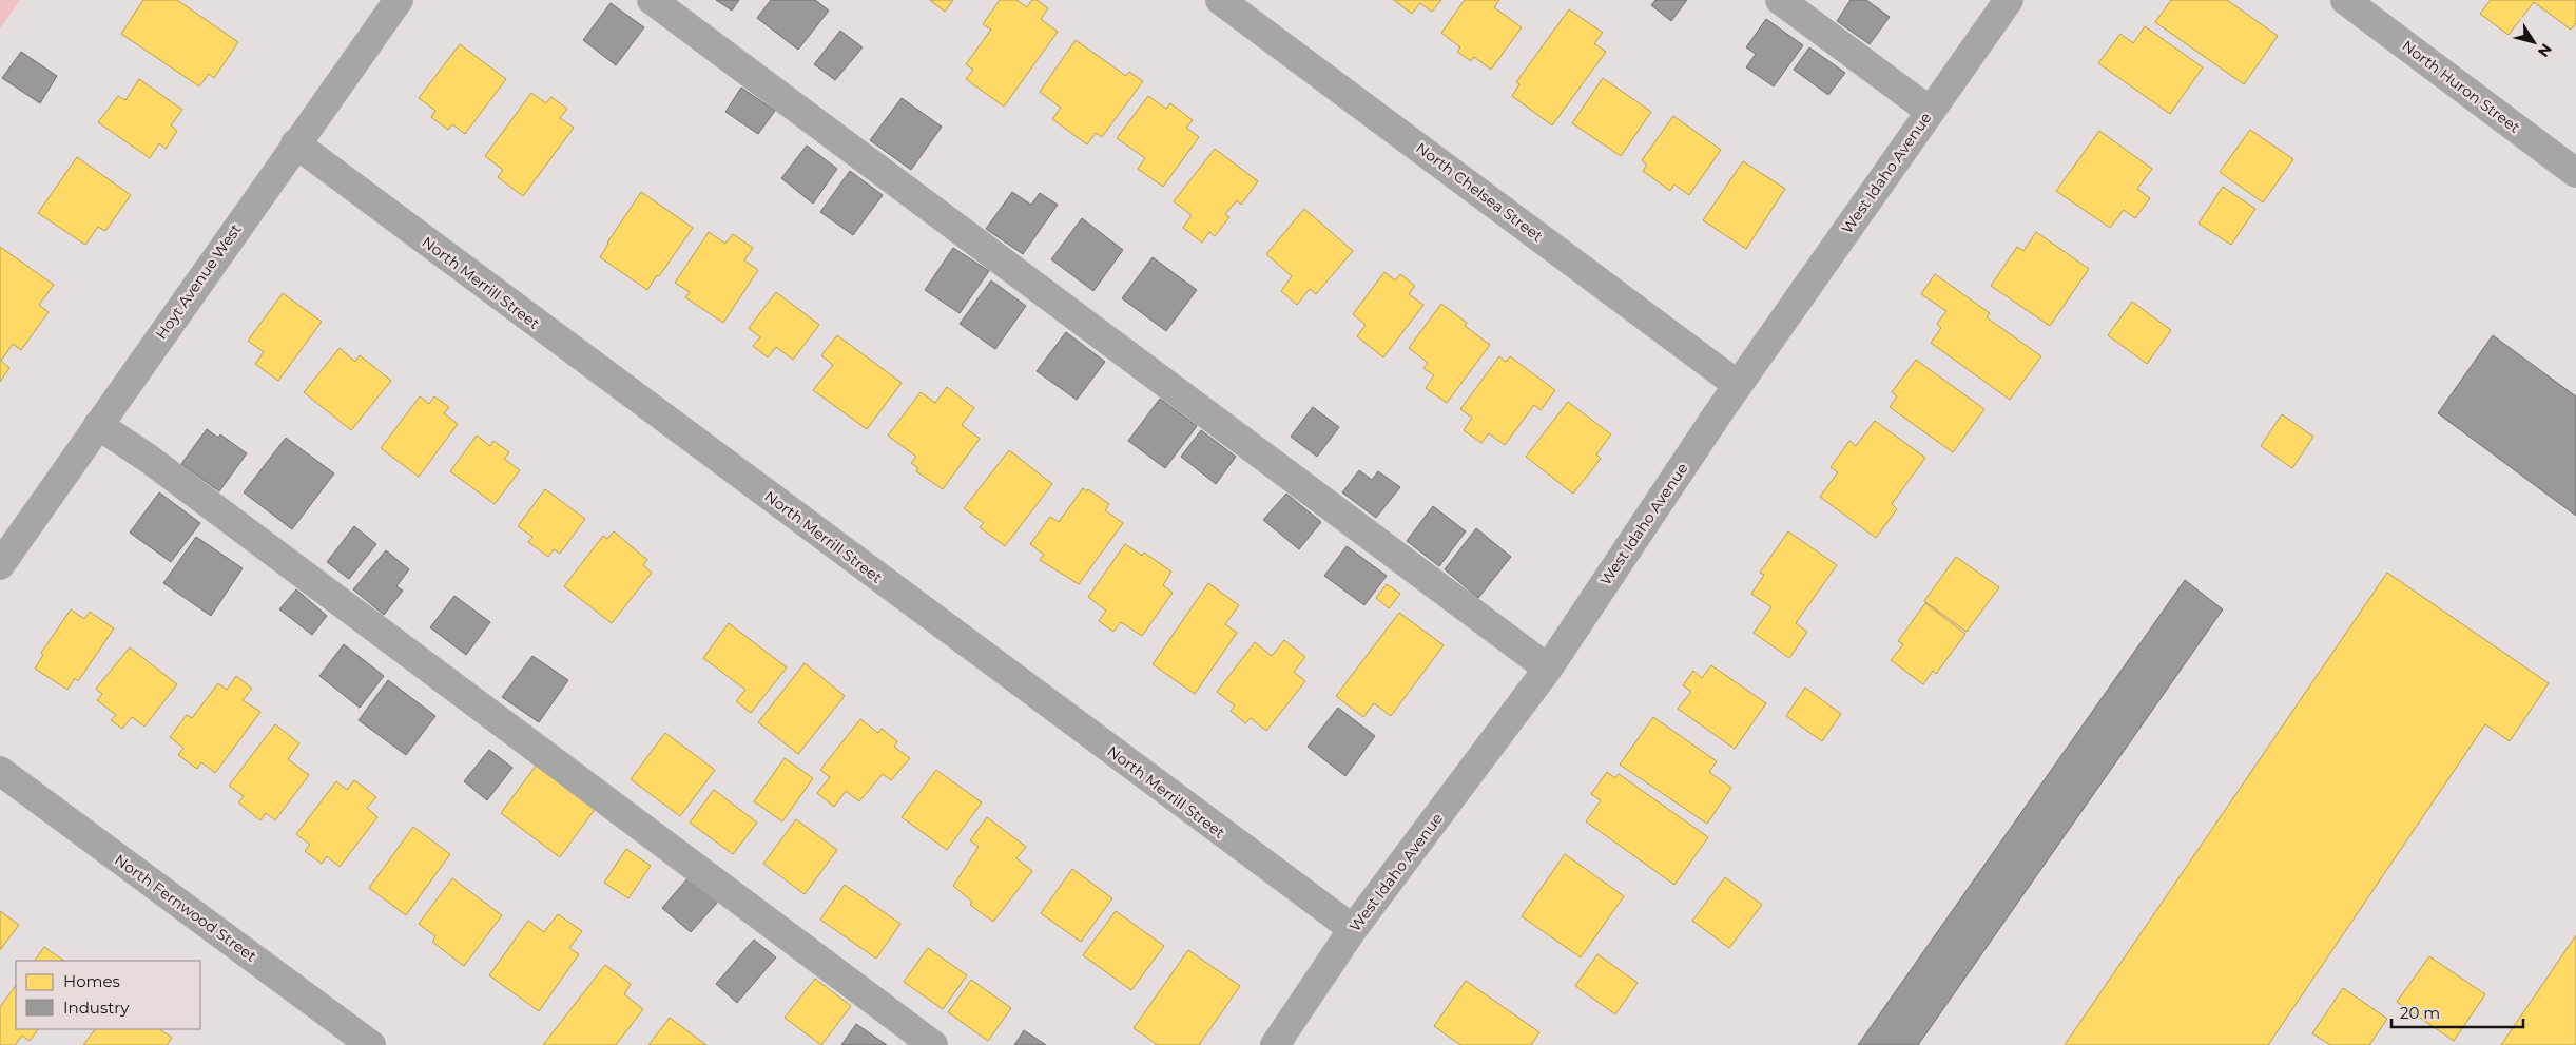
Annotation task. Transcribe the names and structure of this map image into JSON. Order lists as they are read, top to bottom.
{
  "streets": {
    "street": [
      "North Huron Street",
      "West Idaho Avenue",
      "North Chelsea Street",
      "Hoyt Avenue West",
      "North Merrill Street",
      "North Fernwood Street"
    ]
  },
  "crossings": [
    ["West Idaho Avenue", "North Chelsea Street"],
    ["West Idaho Avenue", "North Merrill Street"],
    ["Hoyt Avenue West", "North Merrill Street"]
  ],
  "legend": ["Homes", "Industry"],
  "scale_bar": "20 m",
  "north": "bottom right"
}
